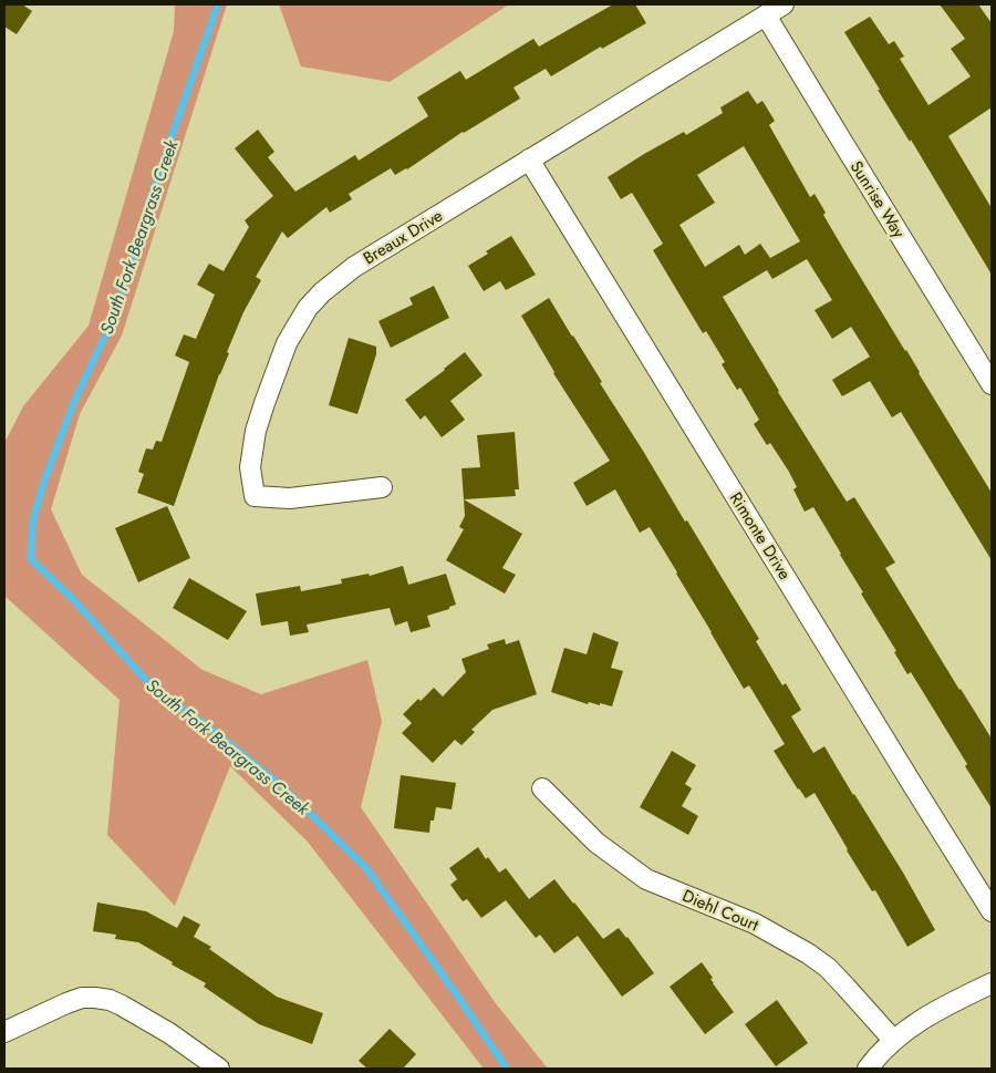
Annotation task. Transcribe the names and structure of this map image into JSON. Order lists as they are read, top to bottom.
{
  "streets": {
    "street": [
      "Sunrise Way",
      "Breaux Drive",
      "Rimonte Drive",
      "Diehl Court"
    ]
  },
  "crossings": [
    ["Sunrise Way", "Breaux Drive"],
    ["Breaux Drive", "Rimonte Drive"]
  ],
  "water": ["South Fork Beargrass Creek"]
}
